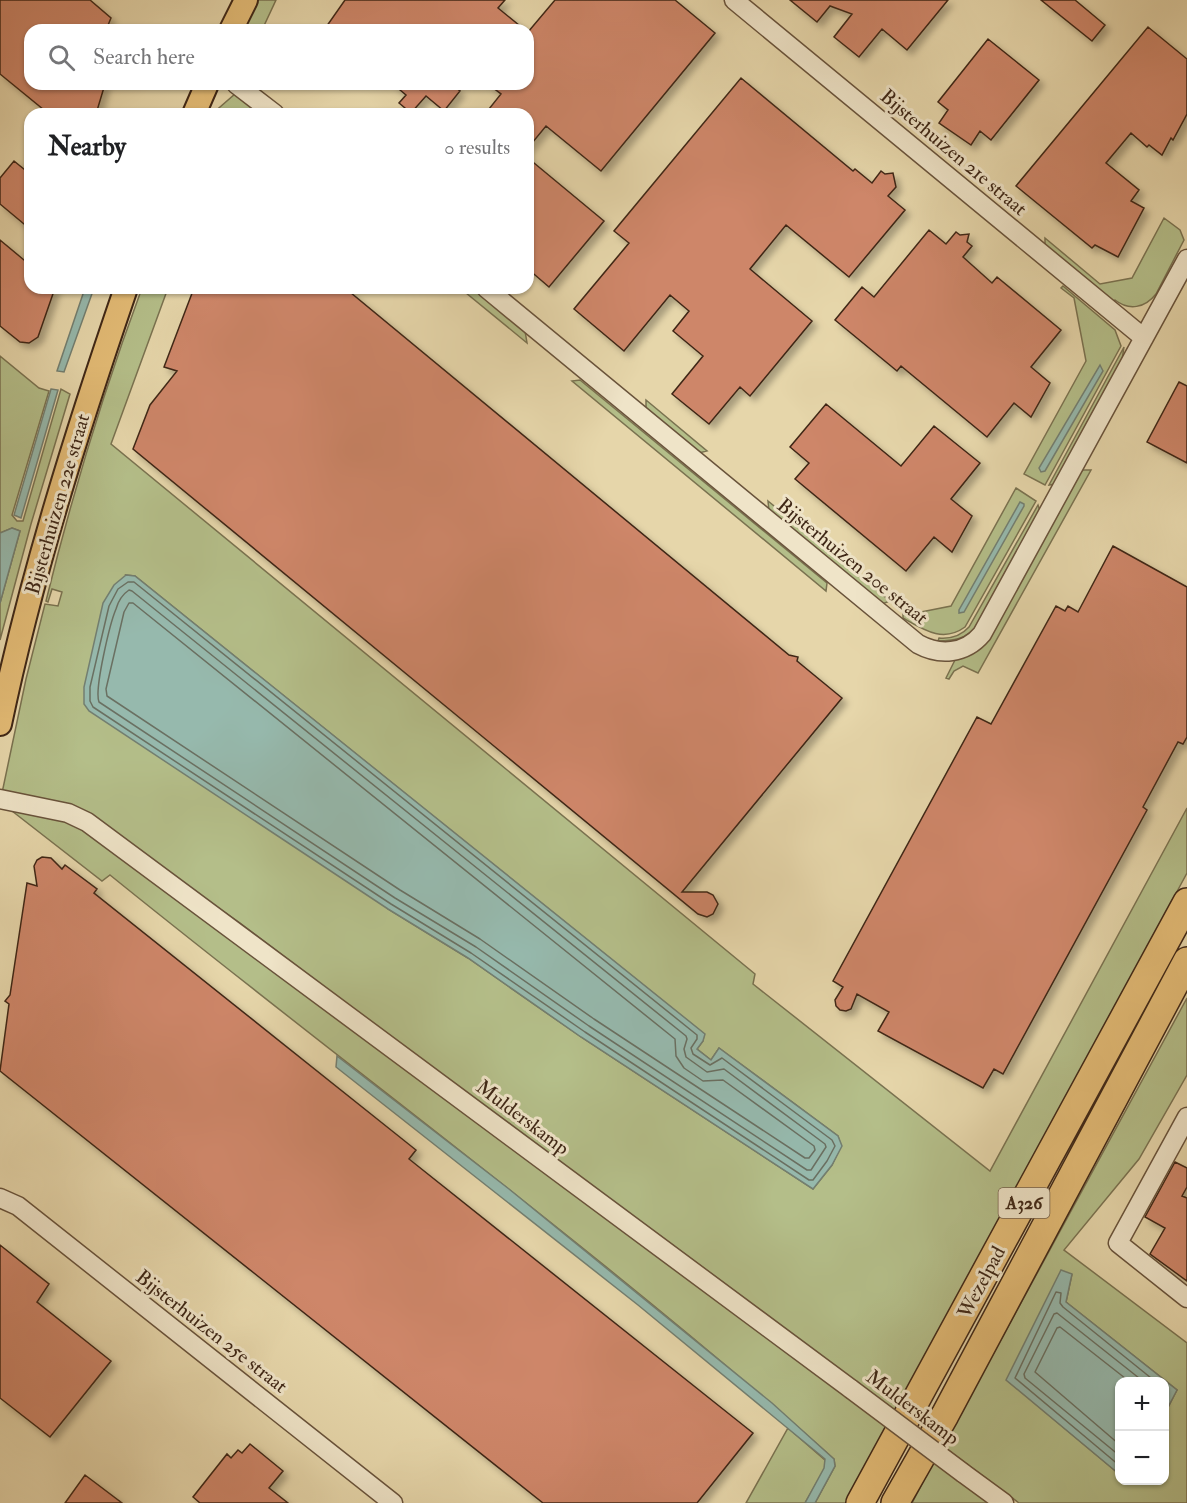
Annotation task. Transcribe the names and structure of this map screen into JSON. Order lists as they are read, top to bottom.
{
  "streets": {
    "highway": ["A326", "Wezelpad"],
    "main road": ["Bijsterhuizen 22e straat"],
    "street": [
      "Bijsterhuizen 21e straat",
      "Bijsterhuizen 20e straat",
      "Mulderskamp",
      "Bijsterhuizen 25e straat"
    ]
  },
  "crossings": [
    ["Bijsterhuizen 21e straat", "Bijsterhuizen 20e straat"]
  ],
  "page": {
    "search": "Search here",
    "heading": ["Nearby", "0 results"],
    "map_buttons": ["+", "−"]
  }
}
